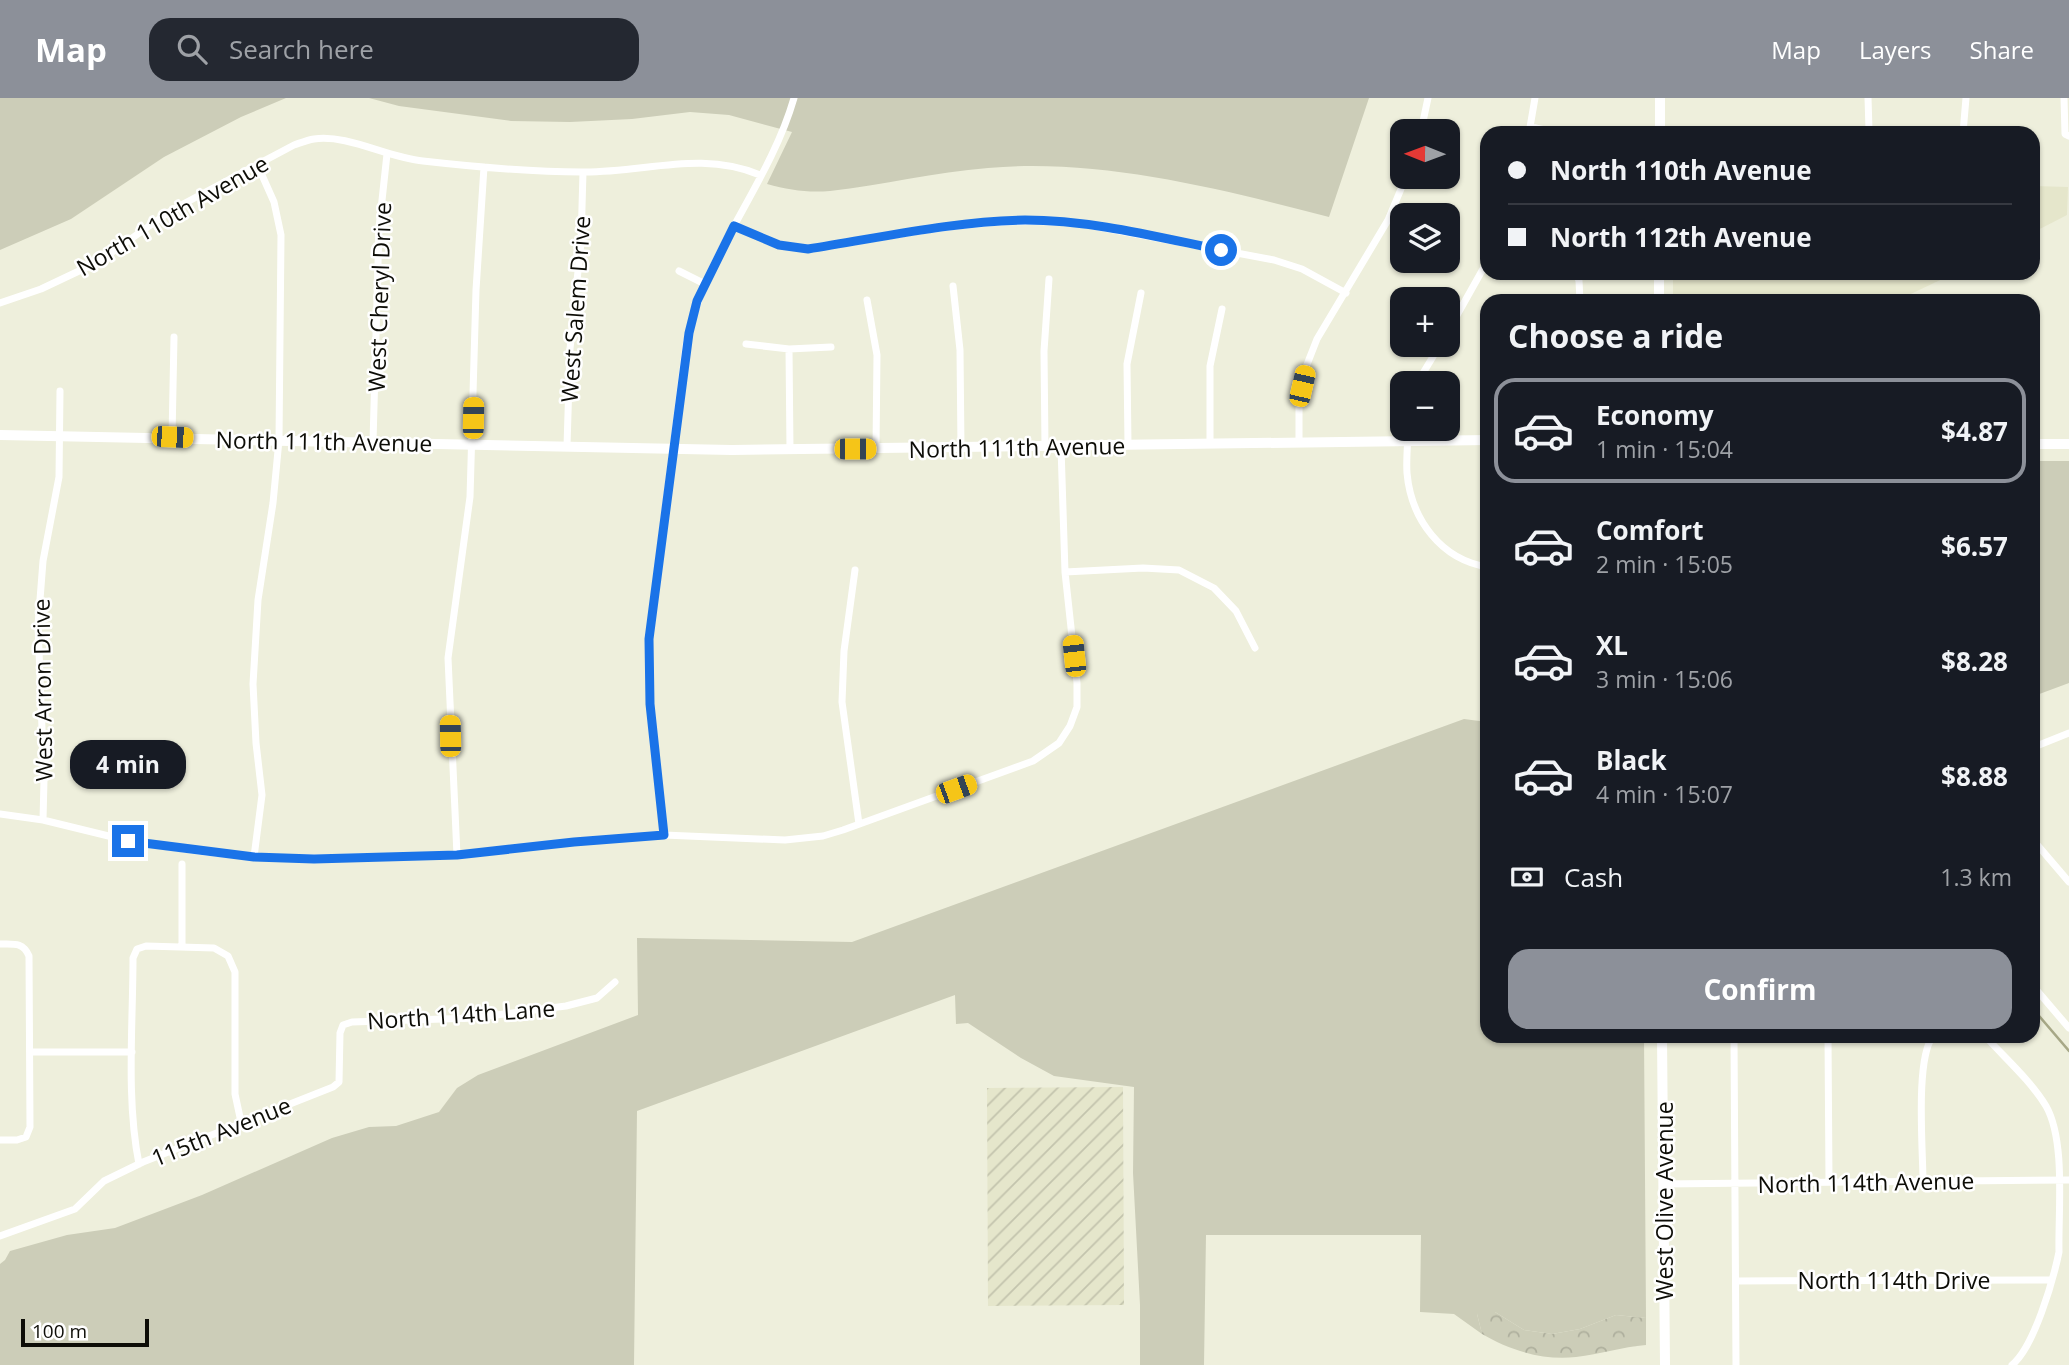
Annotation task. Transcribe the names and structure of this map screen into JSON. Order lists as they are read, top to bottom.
{
  "streets": {
    "street": [
      "North 110th Avenue",
      "West Cheryl Drive",
      "West Salem Drive",
      "North 111th Avenue",
      "West Arron Drive",
      "North 114th Lane",
      "115th Avenue",
      "North 114th Avenue",
      "West Olive Avenue",
      "North 114th Drive"
    ]
  },
  "crossings": [
    ["North 110th Avenue", "West Cheryl Drive"],
    ["North 110th Avenue", "West Salem Drive"],
    ["West Cheryl Drive", "North 111th Avenue"],
    ["West Salem Drive", "North 111th Avenue"],
    ["North 111th Avenue", "West Arron Drive"],
    ["North 114th Lane", "115th Avenue"],
    ["North 114th Avenue", "West Olive Avenue"]
  ],
  "scale_bar": "100 m",
  "north": "left",
  "page": {
    "header": "Map",
    "search": "Search here",
    "nav": ["Map", "Layers", "Share"],
    "map_buttons": ["+", "−"],
    "banner": ["North 110th Avenue", "North 112th Avenue"],
    "heading": "Choose a ride",
    "list": [
      {
        "name": "Economy",
        "note": "1 min · 15:04",
        "value": "$4.87"
      },
      {
        "name": "Comfort",
        "note": "2 min · 15:05",
        "value": "$6.57"
      },
      {
        "name": "XL",
        "note": "3 min · 15:06",
        "value": "$8.28"
      },
      {
        "name": "Black",
        "note": "4 min · 15:07",
        "value": "$8.88"
      }
    ],
    "bubble": "4 min",
    "pay": ["Cash", "1.3 km"],
    "buttons": "Confirm",
    "scale": "100 m"
  }
}
